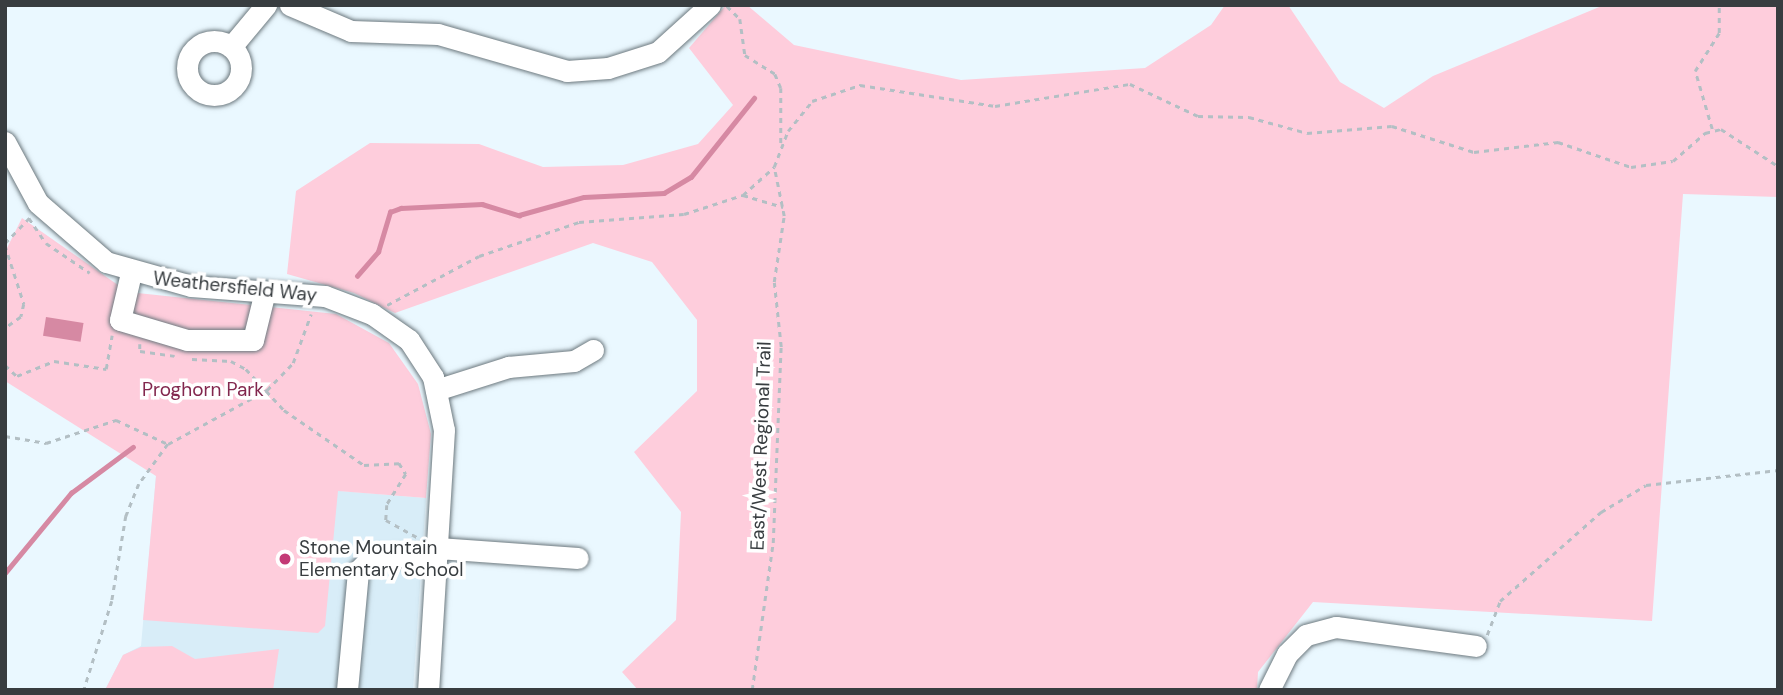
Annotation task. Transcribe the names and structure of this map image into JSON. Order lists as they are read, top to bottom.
{
  "streets": {
    "street": ["Weathersfield Way"],
    "path": ["East/West Regional Trail"]
  },
  "parks": ["Proghorn Park"],
  "places": ["Stone Mountain Elementary School"]
}
